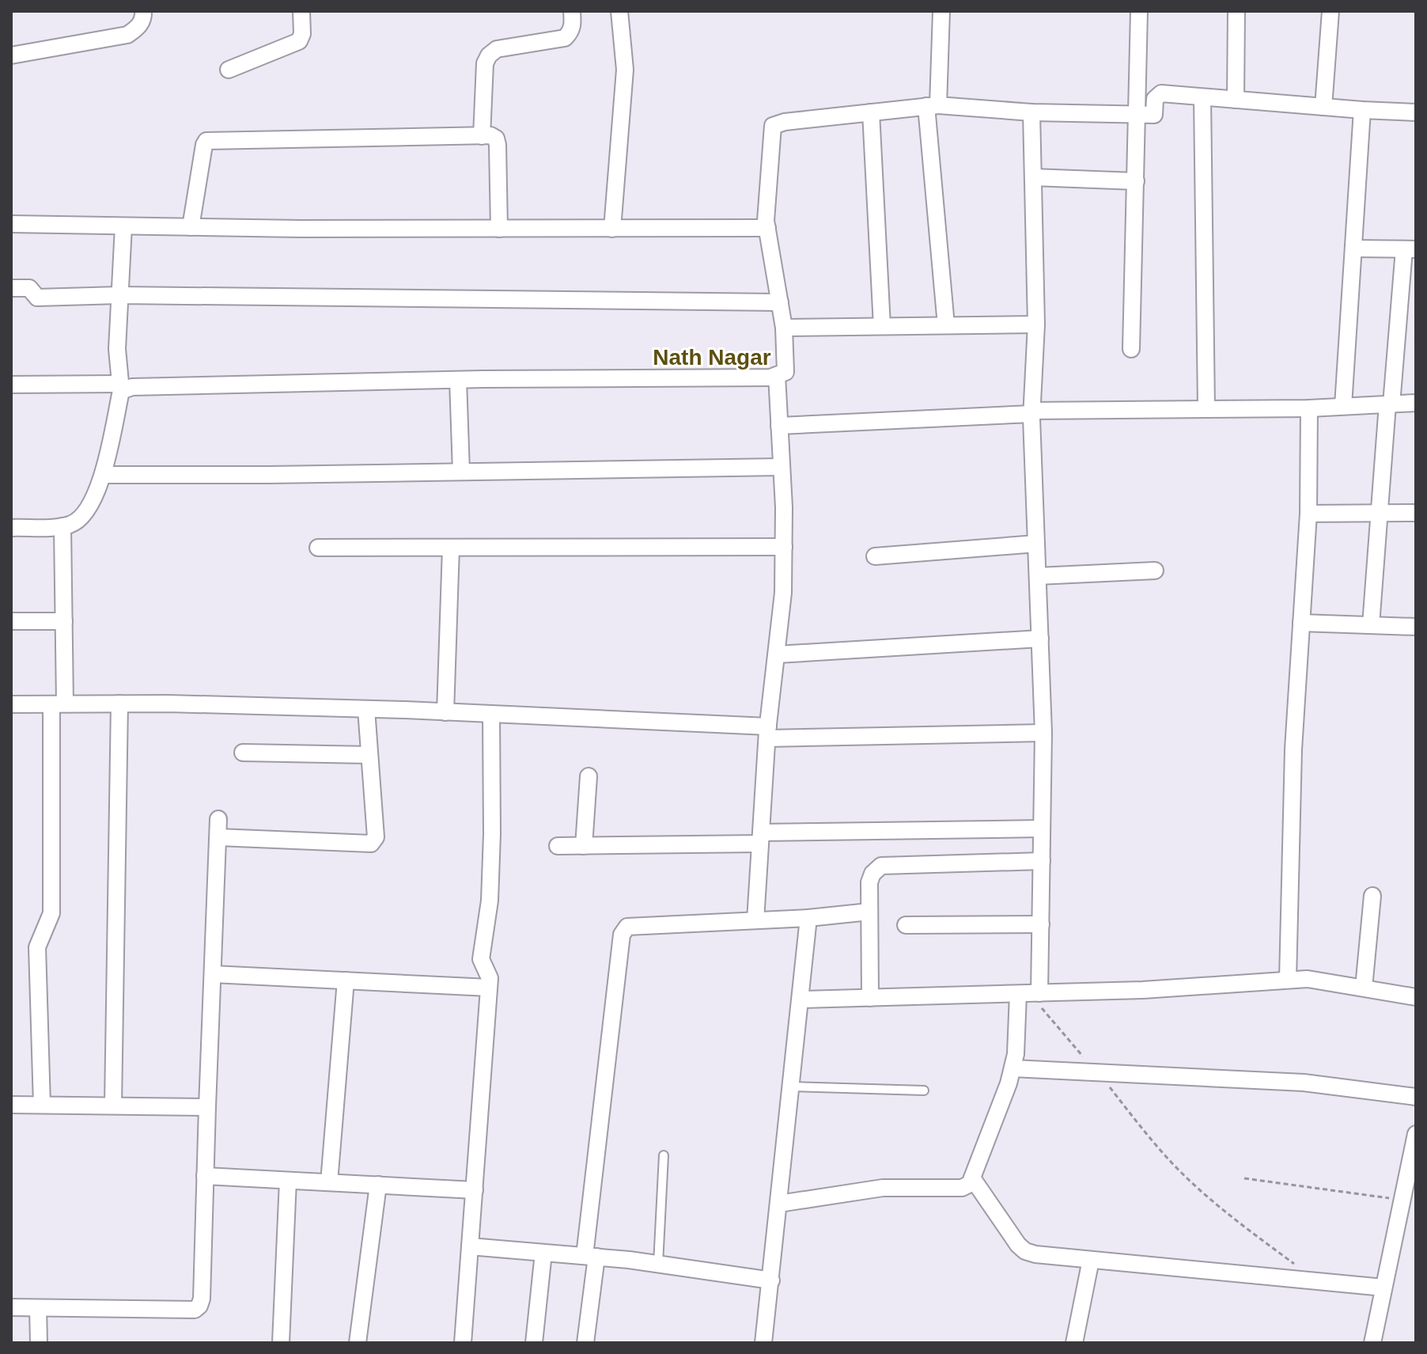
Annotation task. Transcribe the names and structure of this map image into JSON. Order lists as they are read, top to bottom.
{
  "districts": ["Nath Nagar"]
}
